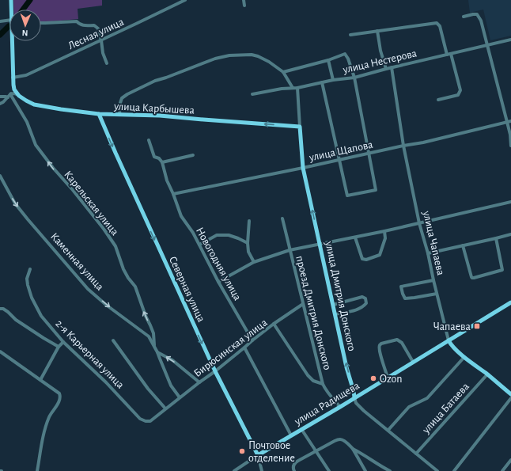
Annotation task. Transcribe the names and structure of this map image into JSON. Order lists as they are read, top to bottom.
{
  "streets": {
    "main road": [
      "улица Карбышева",
      "улица Чапаева",
      "Северная улица",
      "улица Дмитрия Донского",
      "улица Радищева"
    ],
    "street": [
      "Лесная улица",
      "улица Нестерова",
      "улица Щапова",
      "Карельская улица",
      "Каменная улица",
      "Новогодняя улица",
      "проезд Дмитрия Донского",
      "Бирюсинская улица",
      "2-я Карьерная улица",
      "улица Батаева"
    ]
  },
  "crossings": [
    ["улица Нестерова", "улица Чапаева"],
    ["улица Нестерова", "улица Дмитрия Донского"],
    ["улица Карбышева", "Северная улица"],
    ["улица Карбышева", "улица Дмитрия Донского"],
    ["улица Щапова", "улица Чапаева"],
    ["улица Щапова", "Новогодняя улица"],
    ["улица Щапова", "улица Дмитрия Донского"],
    ["Карельская улица", "Каменная улица"],
    ["улица Чапаева", "улица Радищева"],
    ["улица Чапаева", "улица Батаева"],
    ["Каменная улица", "Бирюсинская улица"],
    ["Новогодняя улица", "Бирюсинская улица"],
    ["Северная улица", "Бирюсинская улица"],
    ["Северная улица", "улица Радищева"],
    ["улица Дмитрия Донского", "улица Радищева"],
    ["улица Дмитрия Донского", "улица Батаева"],
    ["проезд Дмитрия Донского", "Бирюсинская улица"],
    ["проезд Дмитрия Донского", "улица Радищева"],
    ["Бирюсинская улица", "2-я Карьерная улица"]
  ],
  "one_way": [
    "улица Карбышева",
    "Карельская улица",
    "Каменная улица",
    "Северная улица",
    "улица Дмитрия Донского"
  ],
  "places": {
    "transit": ["Чапаева"],
    "other": ["Ozon", "Почтовое отделение"]
  },
  "north": "bottom"
}
